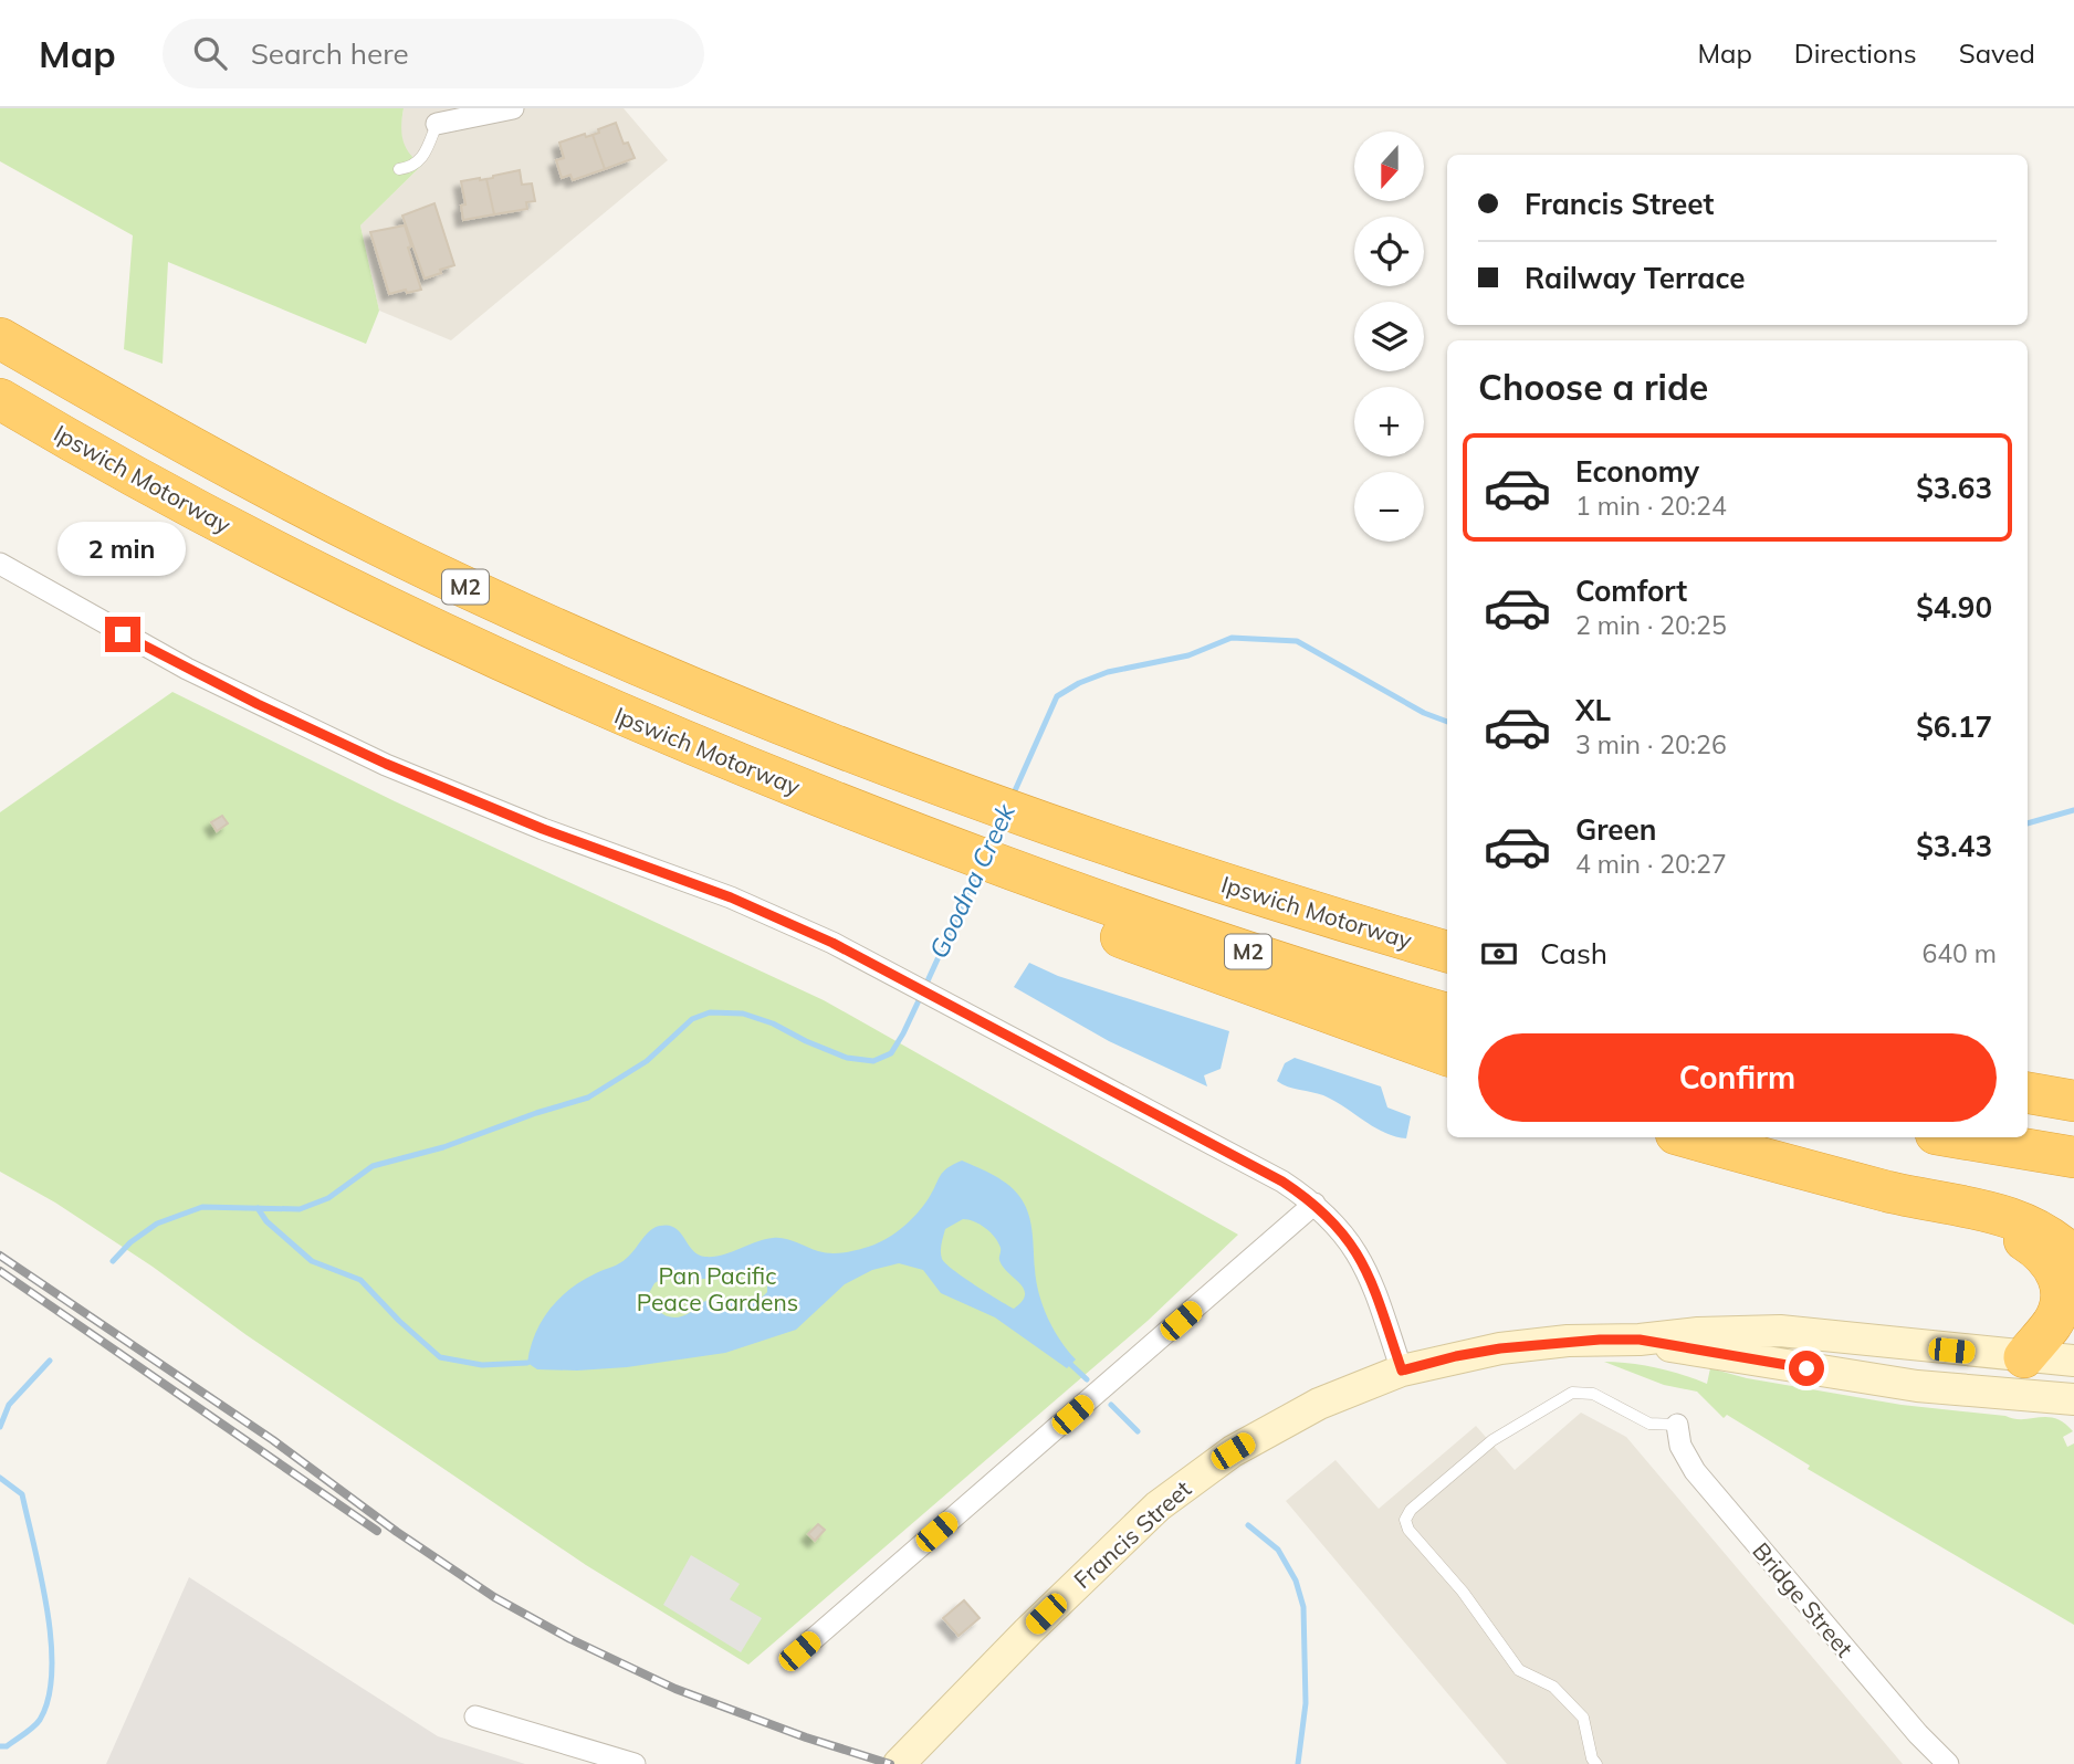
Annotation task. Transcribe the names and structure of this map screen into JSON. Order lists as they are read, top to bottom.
{
  "streets": {
    "highway": ["Ipswich Motorway", "M2"],
    "main road": ["Francis Street"],
    "street": ["Bridge Street"]
  },
  "water": ["Goodna Creek"],
  "parks": ["Pan Pacific Peace Gardens"],
  "north": "bottom",
  "page": {
    "header": "Map",
    "search": "Search here",
    "nav": ["Map", "Directions", "Saved"],
    "map_buttons": ["+", "−"],
    "banner": ["Francis Street", "Railway Terrace"],
    "heading": "Choose a ride",
    "list": [
      {
        "name": "Economy",
        "note": "1 min · 20:24",
        "value": "$3.63"
      },
      {
        "name": "Comfort",
        "note": "2 min · 20:25",
        "value": "$4.90"
      },
      {
        "name": "XL",
        "note": "3 min · 20:26",
        "value": "$6.17"
      },
      {
        "name": "Green",
        "note": "4 min · 20:27",
        "value": "$3.43"
      }
    ],
    "bubble": "2 min",
    "pay": ["Cash", "640 m"],
    "buttons": "Confirm"
  }
}
